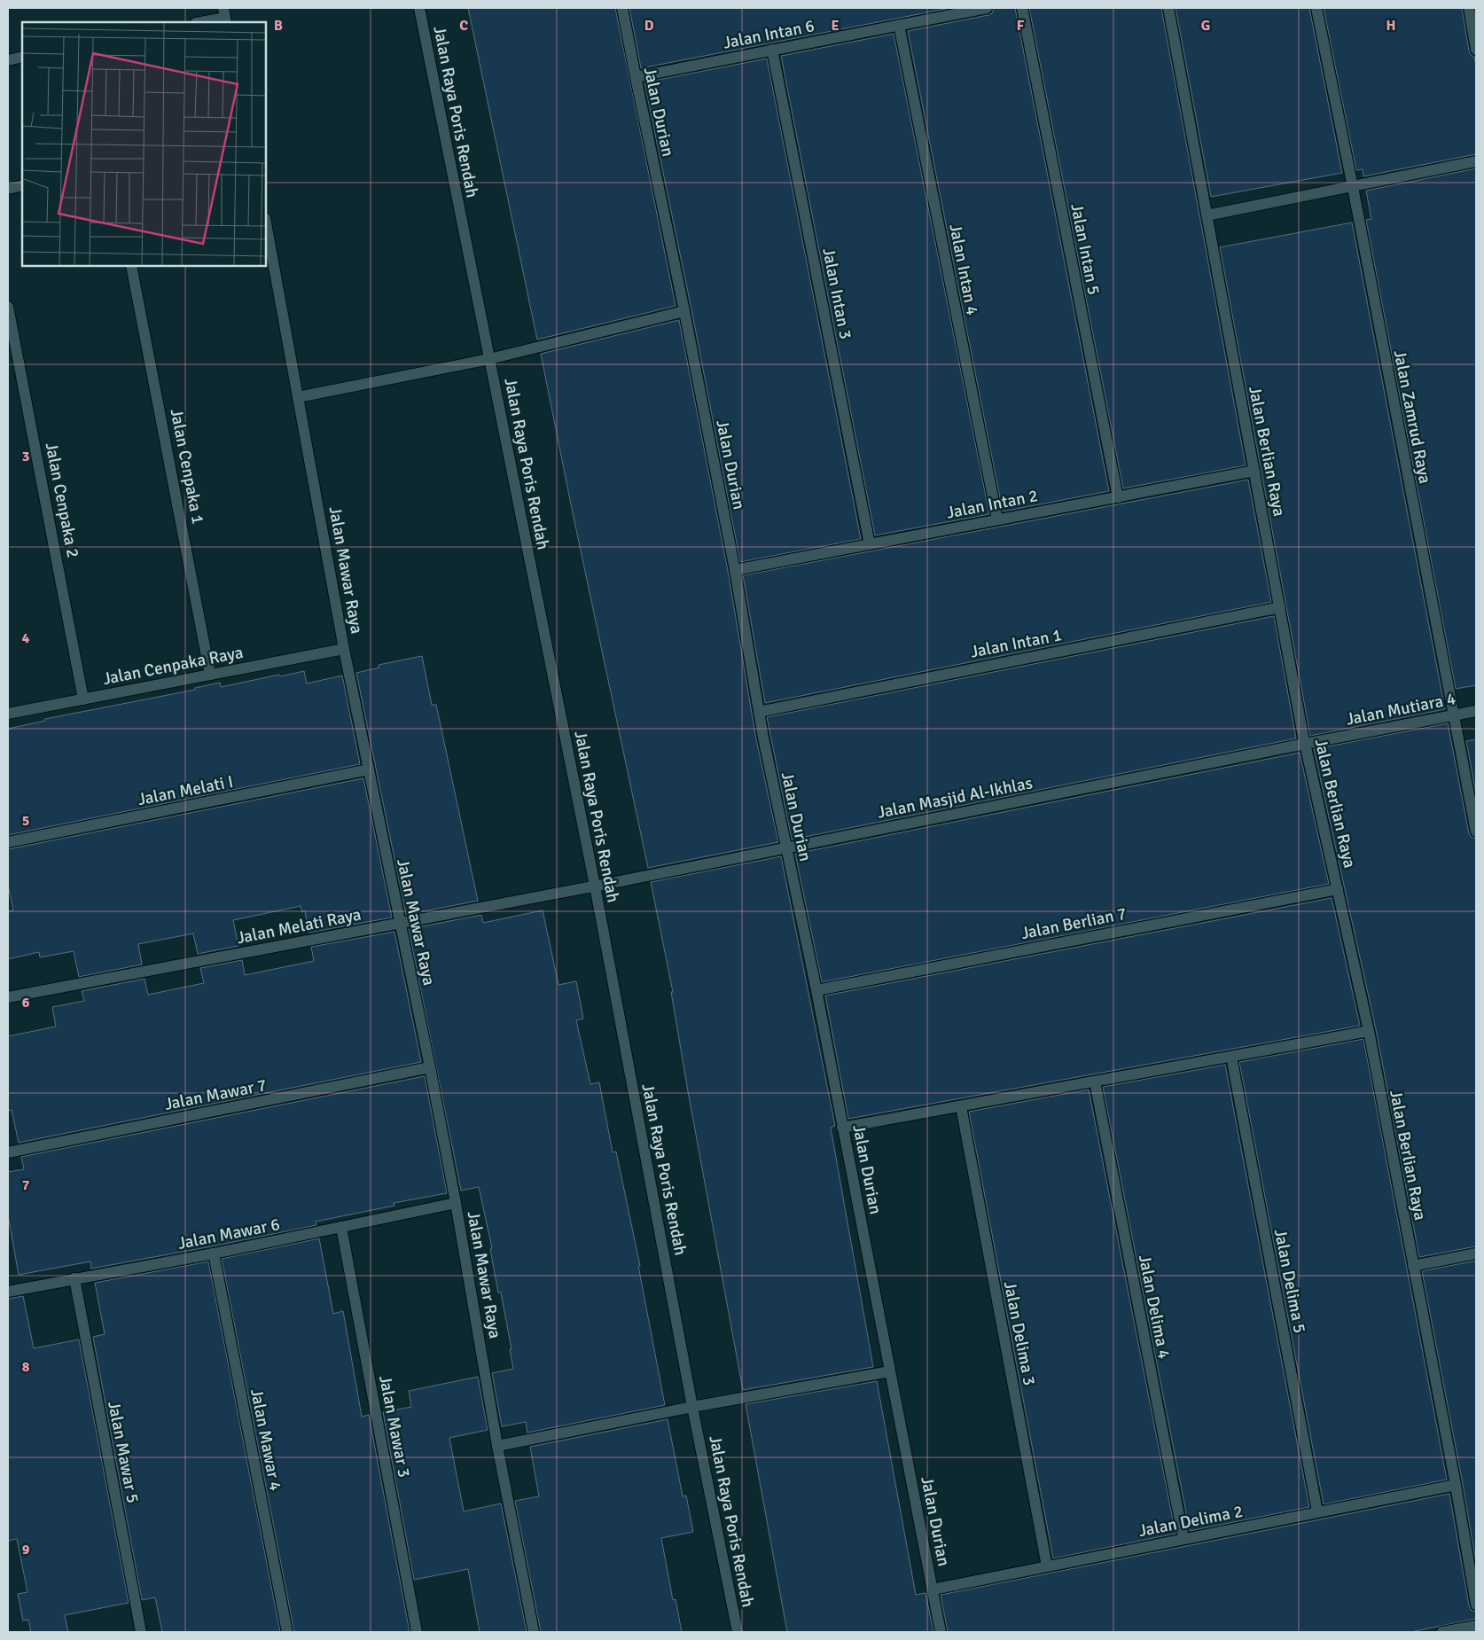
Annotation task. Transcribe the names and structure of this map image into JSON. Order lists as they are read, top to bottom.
{
  "streets": {
    "street": [
      "Jalan Intan 6",
      "Jalan Raya Poris Rendah",
      "Jalan Durian",
      "Jalan Intan 5",
      "Jalan Intan 4",
      "Jalan Intan 3",
      "Jalan Zamrud Raya",
      "Jalan Berlian Raya",
      "Jalan Cenpaka 1",
      "Jalan Cenpaka 2",
      "Jalan Intan 2",
      "Jalan Mawar Raya",
      "Jalan Intan 1",
      "Jalan Cenpaka Raya",
      "Jalan Mutiara 4",
      "Jalan Melati I",
      "Jalan Masjid Al-Ikhlas",
      "Jalan Berlian 7",
      "Jalan Melati Raya",
      "Jalan Mawar 7",
      "Jalan Mawar 6",
      "Jalan Delima 5",
      "Jalan Delima 4",
      "Jalan Delima 3",
      "Jalan Mawar 3",
      "Jalan Mawar 4",
      "Jalan Mawar 5",
      "Jalan Delima 2"
    ]
  },
  "crossings": [
    ["Jalan Intan 6", "Jalan Durian"],
    ["Jalan Intan 6", "Jalan Intan 4"],
    ["Jalan Intan 6", "Jalan Intan 3"],
    ["Jalan Raya Poris Rendah", "Jalan Masjid Al-Ikhlas"],
    ["Jalan Raya Poris Rendah", "Jalan Melati Raya"],
    ["Jalan Durian", "Jalan Intan 2"],
    ["Jalan Durian", "Jalan Intan 1"],
    ["Jalan Durian", "Jalan Masjid Al-Ikhlas"],
    ["Jalan Durian", "Jalan Berlian 7"],
    ["Jalan Durian", "Jalan Delima 2"],
    ["Jalan Intan 5", "Jalan Intan 2"],
    ["Jalan Intan 4", "Jalan Intan 2"],
    ["Jalan Intan 3", "Jalan Intan 2"],
    ["Jalan Zamrud Raya", "Jalan Mutiara 4"],
    ["Jalan Berlian Raya", "Jalan Intan 2"],
    ["Jalan Berlian Raya", "Jalan Intan 1"],
    ["Jalan Berlian Raya", "Jalan Mutiara 4"],
    ["Jalan Berlian Raya", "Jalan Masjid Al-Ikhlas"],
    ["Jalan Berlian Raya", "Jalan Berlian 7"],
    ["Jalan Berlian Raya", "Jalan Delima 2"],
    ["Jalan Cenpaka 1", "Jalan Cenpaka Raya"],
    ["Jalan Cenpaka 2", "Jalan Cenpaka Raya"],
    ["Jalan Mawar Raya", "Jalan Cenpaka Raya"],
    ["Jalan Mawar Raya", "Jalan Melati I"],
    ["Jalan Mawar Raya", "Jalan Melati Raya"],
    ["Jalan Mawar Raya", "Jalan Mawar 7"],
    ["Jalan Mawar Raya", "Jalan Mawar 6"],
    ["Jalan Mutiara 4", "Jalan Masjid Al-Ikhlas"],
    ["Jalan Masjid Al-Ikhlas", "Jalan Melati Raya"],
    ["Jalan Mawar 6", "Jalan Mawar 3"],
    ["Jalan Mawar 6", "Jalan Mawar 4"],
    ["Jalan Mawar 6", "Jalan Mawar 5"],
    ["Jalan Delima 5", "Jalan Delima 2"],
    ["Jalan Delima 4", "Jalan Delima 2"],
    ["Jalan Delima 3", "Jalan Delima 2"]
  ],
  "grid": {
    "columns": [
      "B",
      "C",
      "D",
      "E",
      "F",
      "G",
      "H"
    ],
    "rows": [
      "3",
      "4",
      "5",
      "6",
      "7",
      "8",
      "9"
    ]
  }
}
